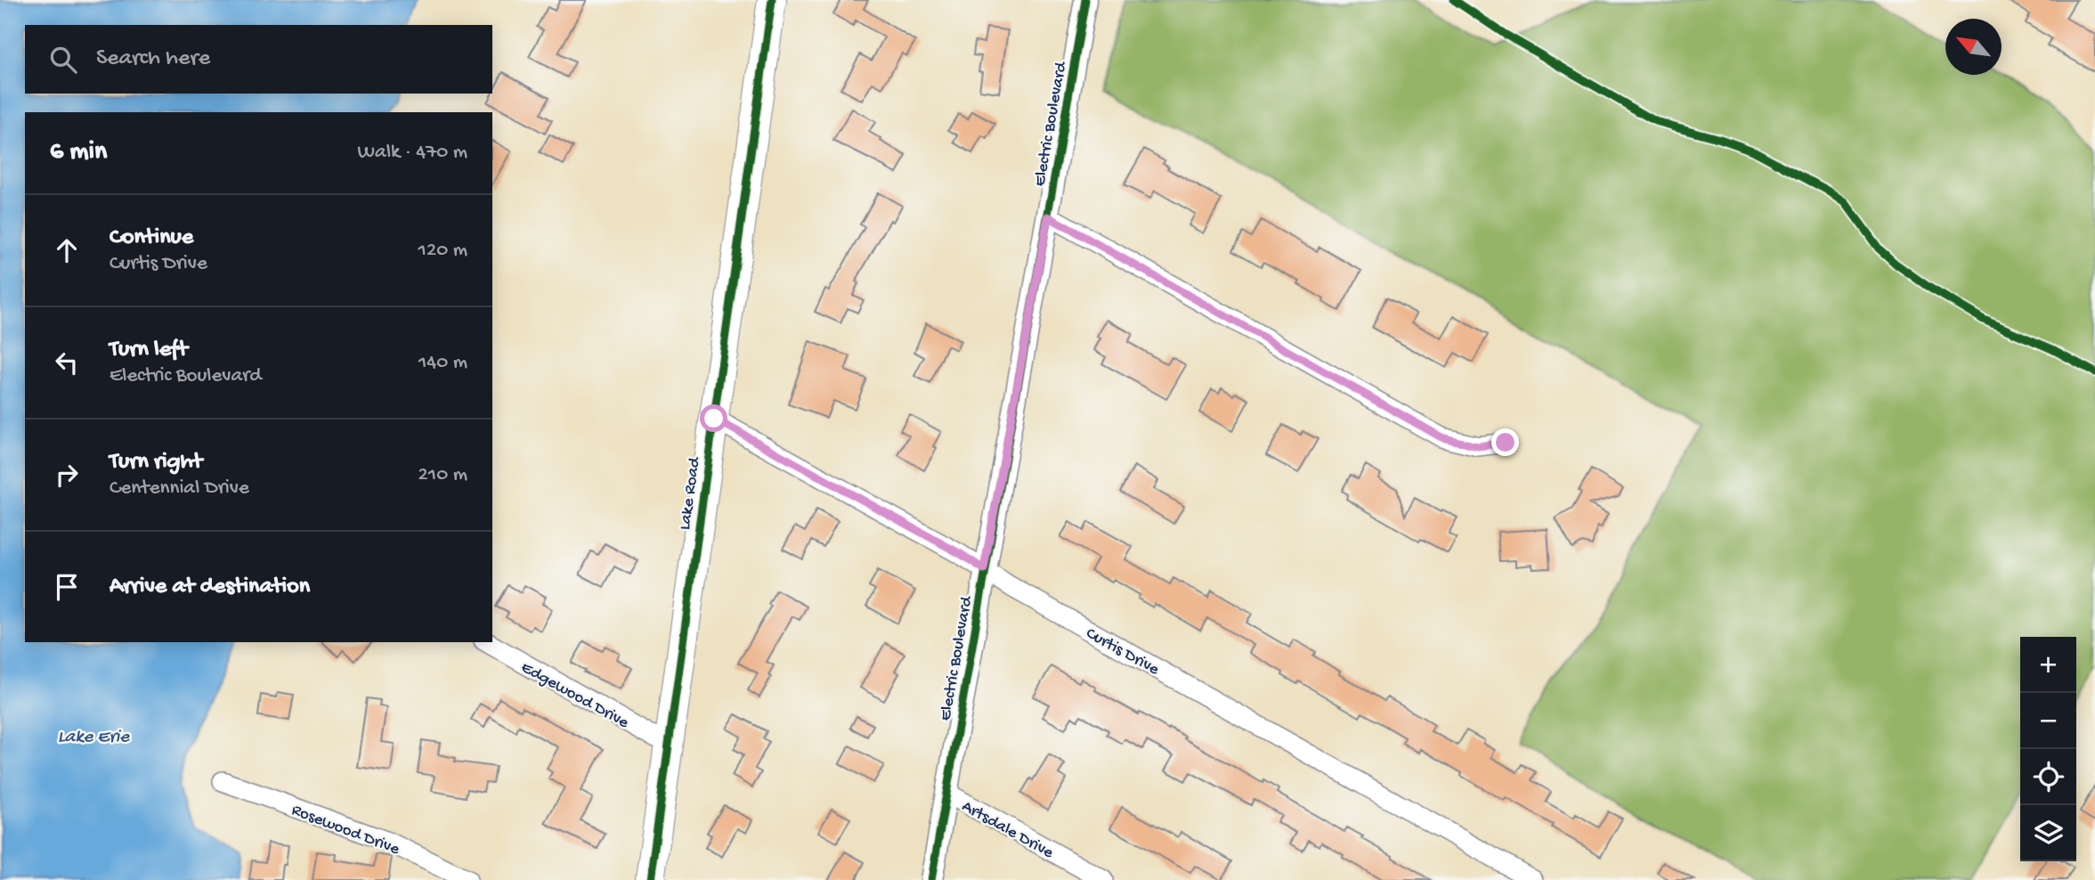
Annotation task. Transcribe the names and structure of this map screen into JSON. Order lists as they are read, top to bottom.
{
  "streets": {
    "main road": ["Lake Road"],
    "street": [
      "Electric Boulevard",
      "Curtis Drive",
      "Edgewood Drive",
      "Rosewood Drive",
      "Artsdale Drive"
    ]
  },
  "crossings": [
    ["Electric Boulevard", "Curtis Drive"],
    ["Electric Boulevard", "Artsdale Drive"],
    ["Lake Road", "Curtis Drive"],
    ["Lake Road", "Edgewood Drive"]
  ],
  "water": ["Lake Erie"],
  "north": "top left",
  "page": {
    "search": "Search here",
    "heading": ["6 min", "Walk · 470 m"],
    "list": [
      ["Continue", "Curtis Drive", "120 m"],
      ["Turn left", "Electric Boulevard", "140 m"],
      ["Turn right", "Centennial Drive", "210 m"],
      "Arrive at destination"
    ],
    "map_buttons": ["+", "−"]
  }
}
